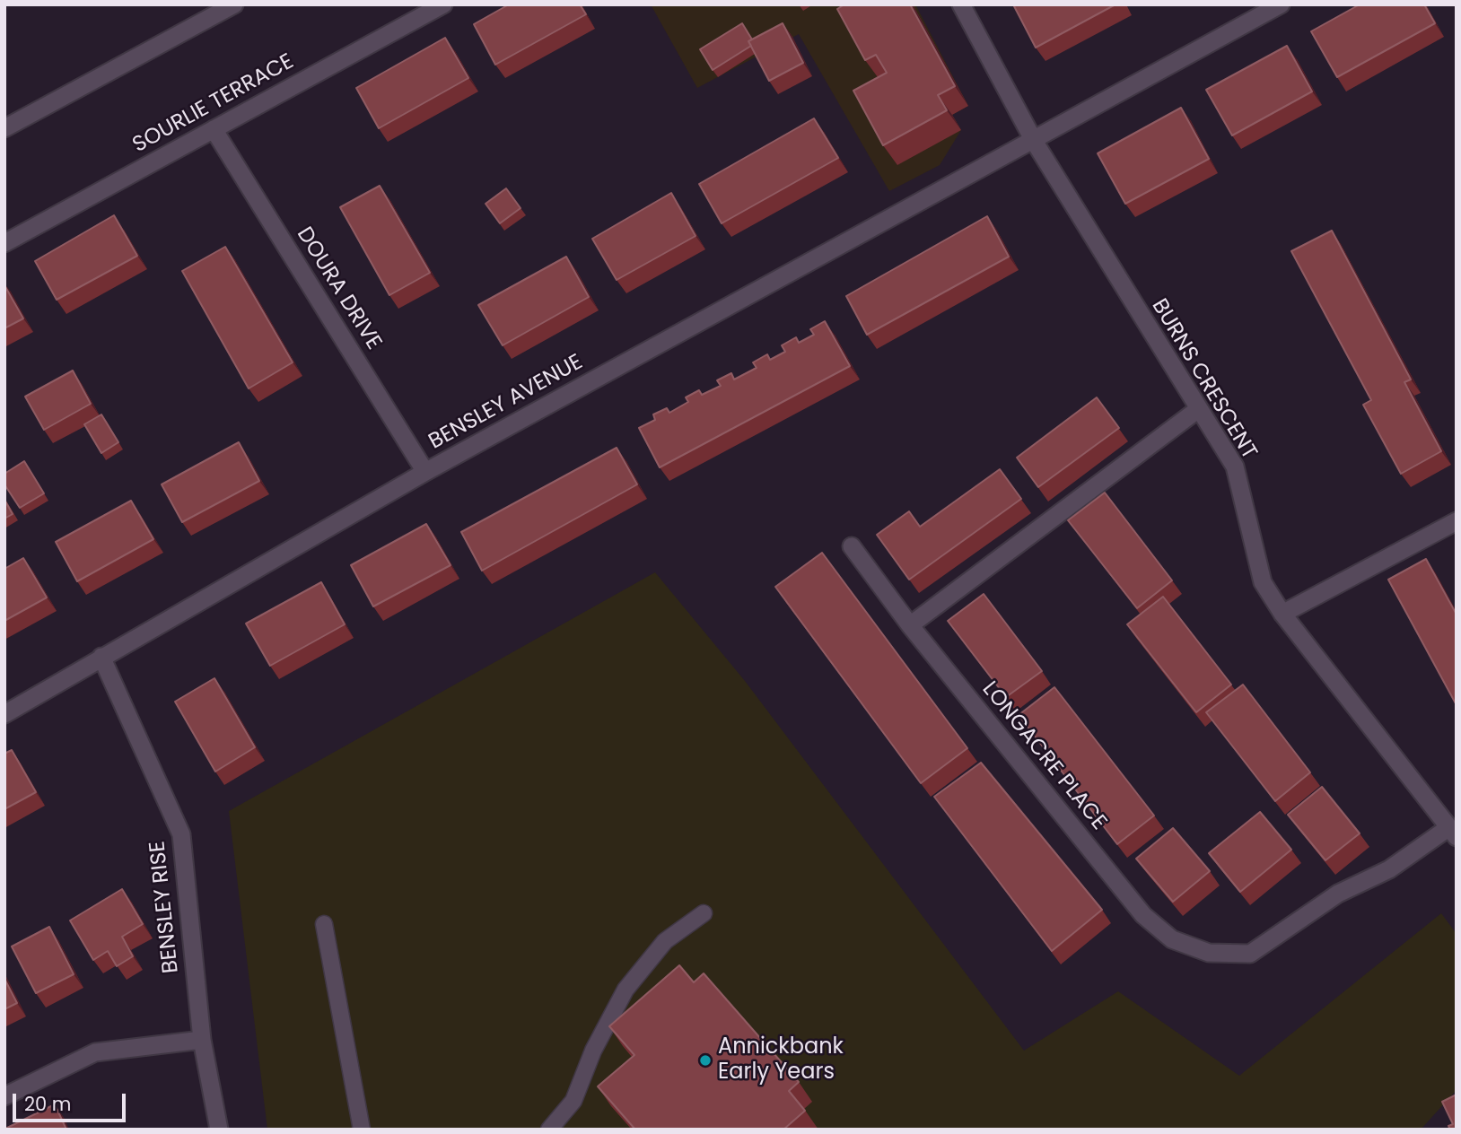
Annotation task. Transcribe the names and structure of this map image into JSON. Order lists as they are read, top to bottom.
{
  "streets": {
    "street": [
      "SOURLIE TERRACE",
      "DOURA DRIVE",
      "BURNS CRESCENT",
      "BENSLEY AVENUE",
      "LONGACRE PLACE",
      "BENSLEY RISE"
    ]
  },
  "crossings": [
    ["SOURLIE TERRACE", "DOURA DRIVE"],
    ["DOURA DRIVE", "BENSLEY AVENUE"],
    ["BURNS CRESCENT", "BENSLEY AVENUE"],
    ["BURNS CRESCENT", "LONGACRE PLACE"],
    ["BENSLEY AVENUE", "BENSLEY RISE"]
  ],
  "places": ["Annickbank Early Years"],
  "scale_bar": "20 m"
}
